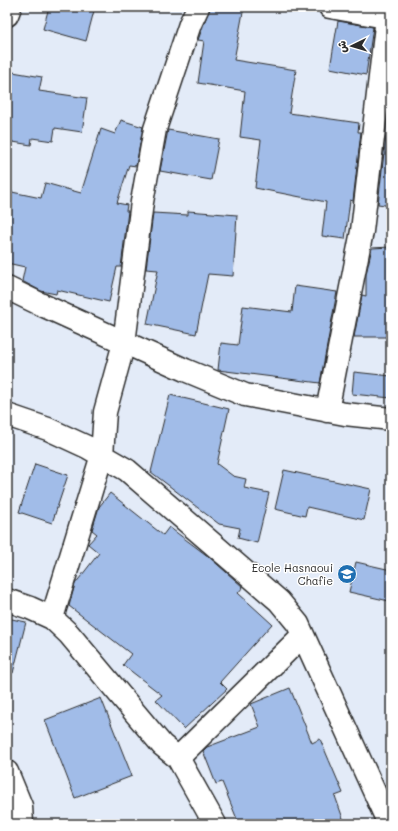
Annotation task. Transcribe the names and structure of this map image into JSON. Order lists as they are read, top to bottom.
{
  "places": {
    "school or university": ["Ecole Hasnaoui Chafie"]
  },
  "north": "left"
}
